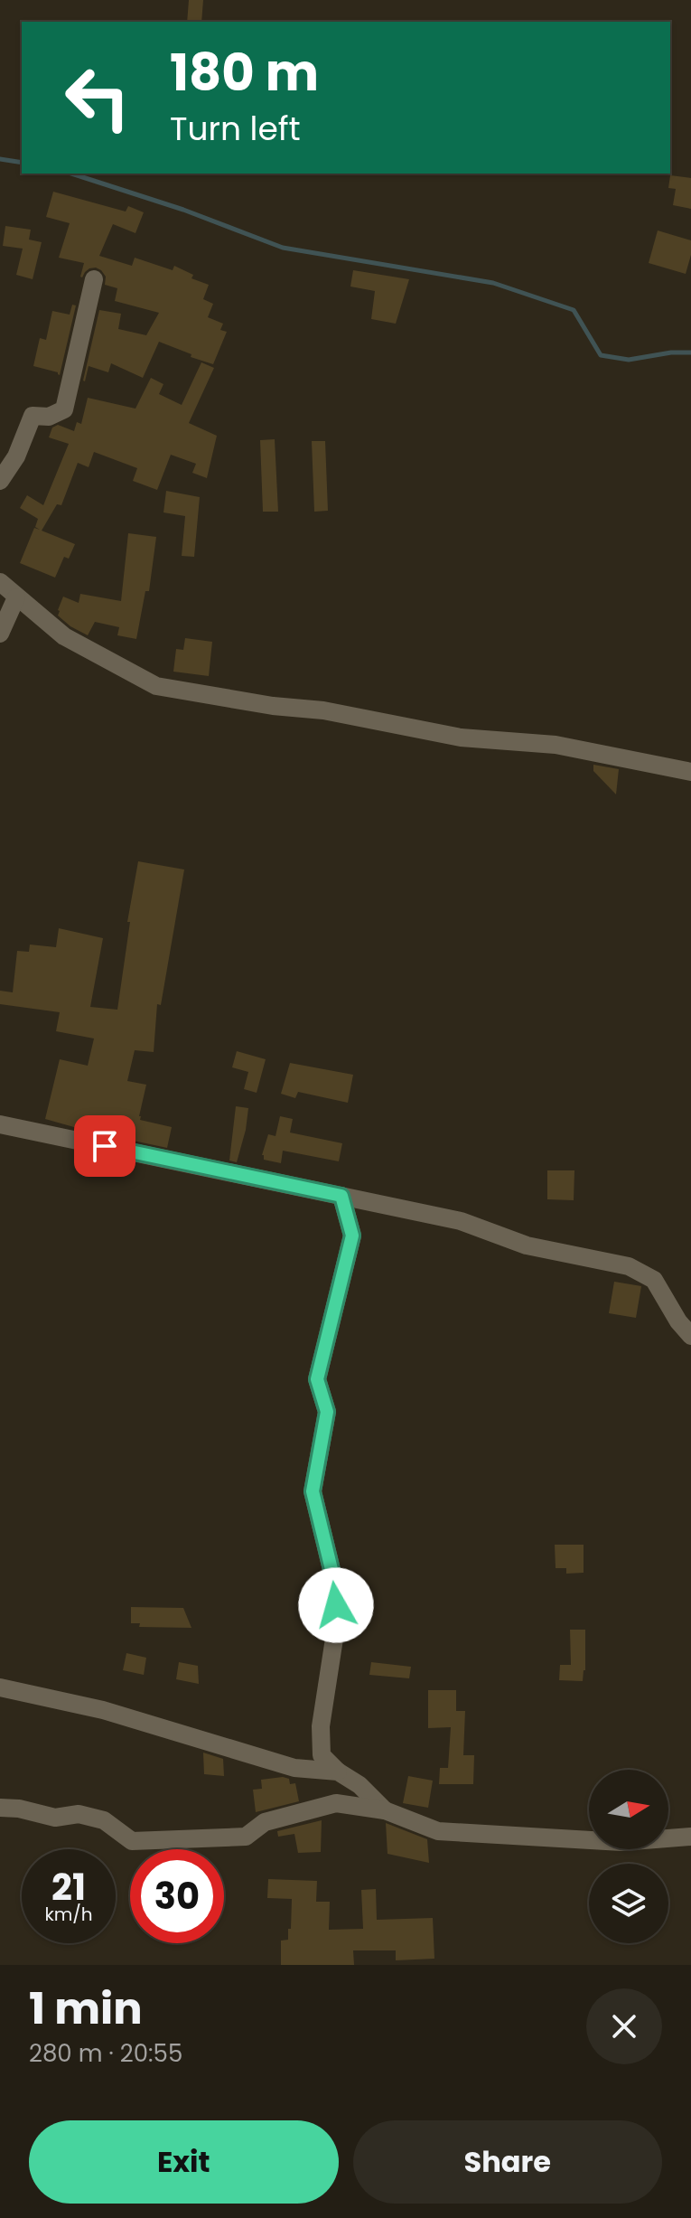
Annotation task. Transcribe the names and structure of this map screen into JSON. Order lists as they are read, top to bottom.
{
  "north": "right",
  "page": {
    "turn": ["180 m", "Turn left"],
    "speed": "21 km/h",
    "limit": "30",
    "heading": ["1 min", "280 m · 20:55"],
    "buttons": ["Exit", "Share"]
  }
}
